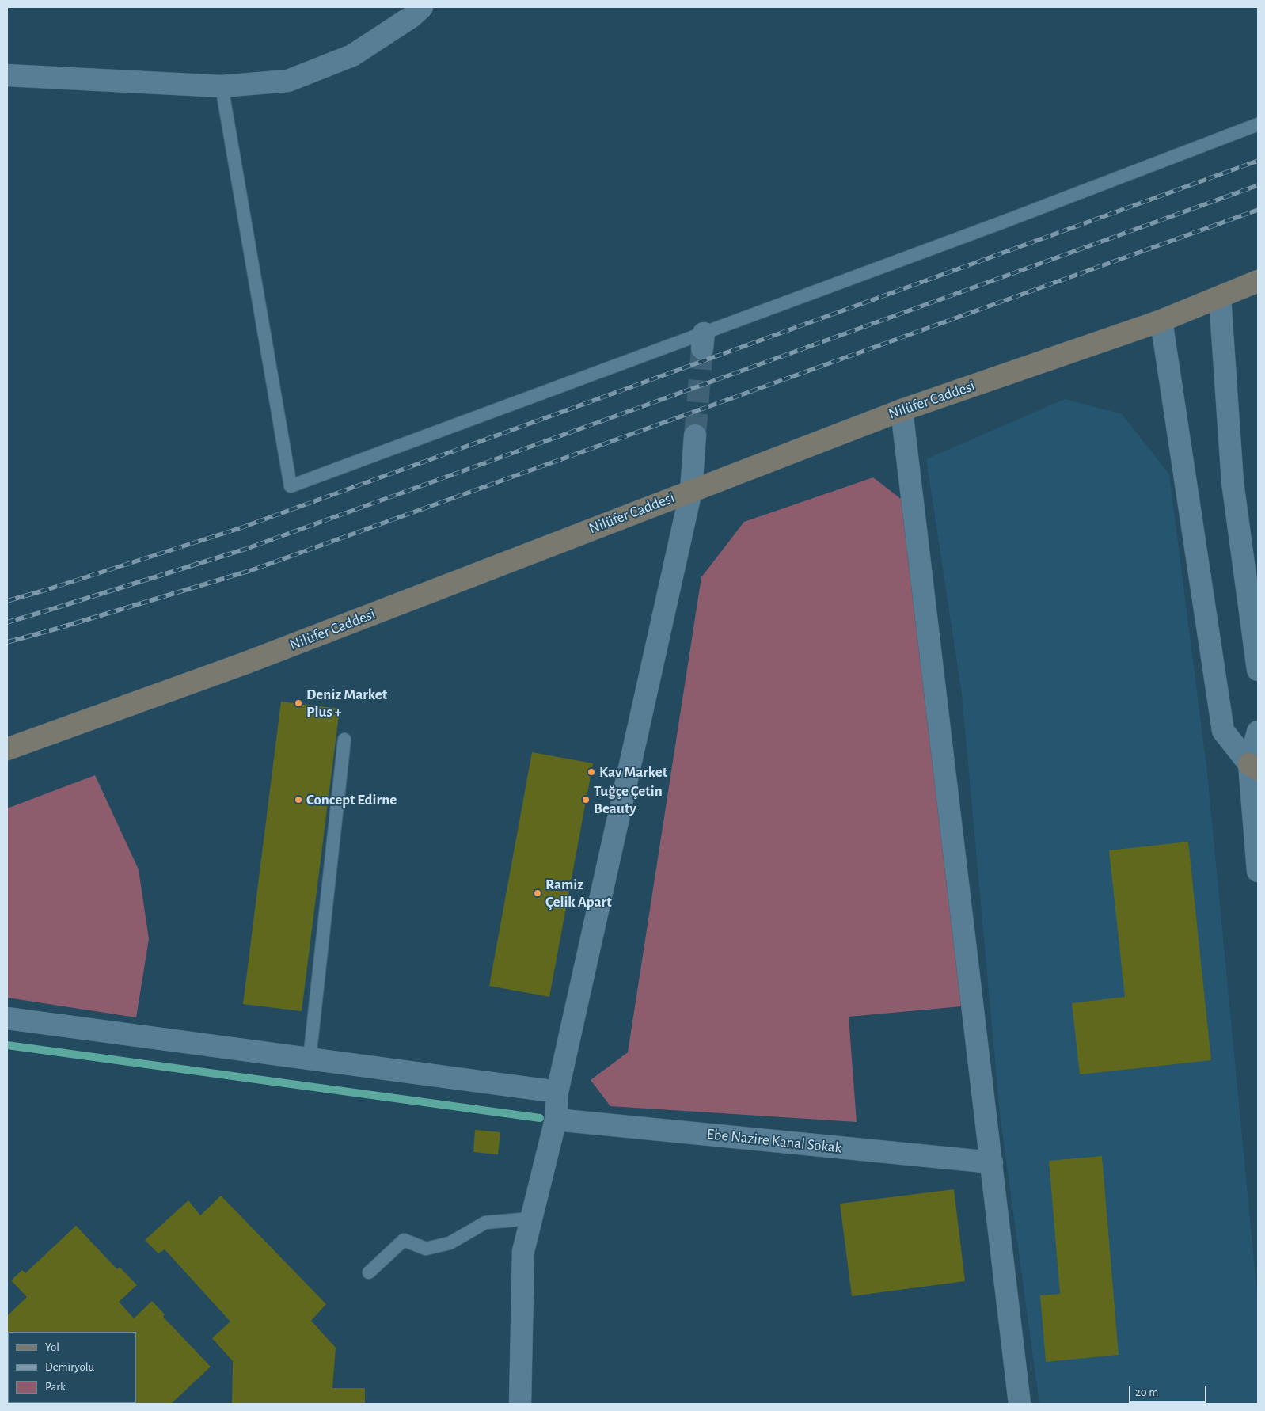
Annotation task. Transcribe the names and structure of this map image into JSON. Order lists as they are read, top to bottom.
{
  "streets": {
    "main road": ["Nilüfer Caddesi"],
    "street": ["Ebe Nazire Kanal Sokak"]
  },
  "places": [
    "Deniz Market Plus +",
    "Kav Market",
    "Concept Edirne",
    "Tuğçe Çetin Beauty",
    "Ramiz Çelik Apart"
  ],
  "legend": ["Yol", "Demiryolu", "Park"],
  "scale_bar": "20 m"
}
